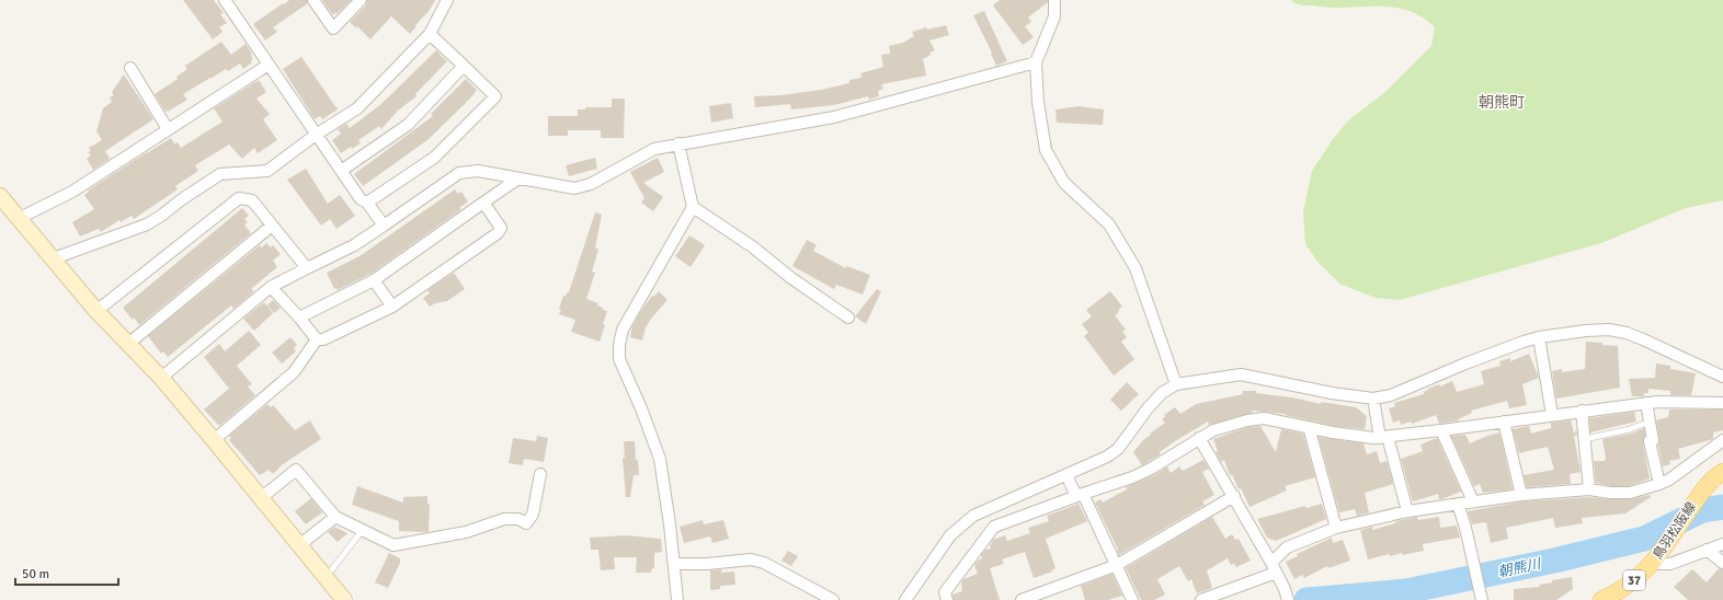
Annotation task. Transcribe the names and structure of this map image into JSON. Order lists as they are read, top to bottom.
{
  "streets": {
    "main road": ["鳥羽松阪線", "37"]
  },
  "districts": ["朝熊町"],
  "water": ["朝熊川"],
  "scale_bar": "50 m"
}
